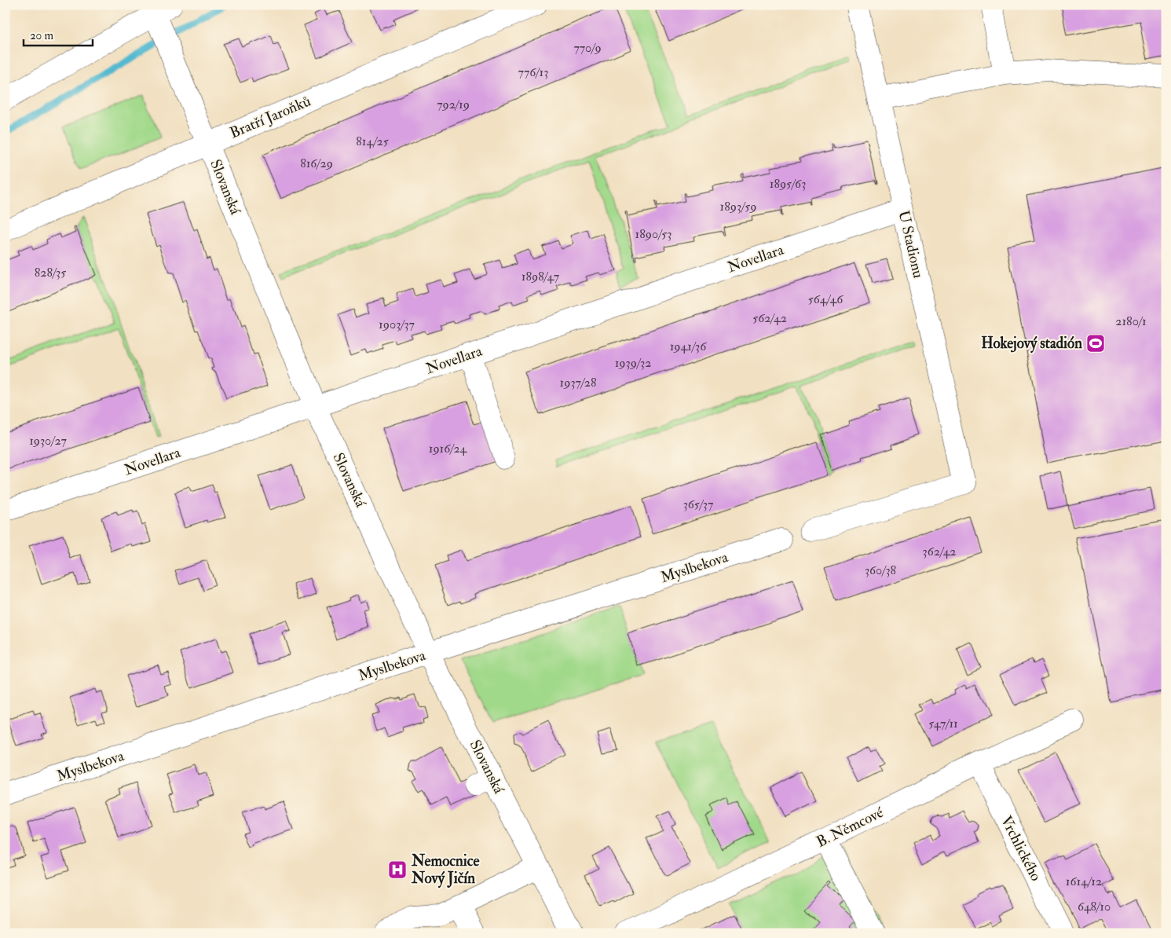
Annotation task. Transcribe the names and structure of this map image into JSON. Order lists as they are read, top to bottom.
{
  "streets": {
    "street": [
      "Bratří Jaroňků",
      "Slovanská",
      "U Stadionu",
      "Novellara",
      "Myslbekova",
      "B. Němcové",
      "Vrchlického"
    ]
  },
  "crossings": [
    ["Bratří Jaroňků", "Slovanská"],
    ["Slovanská", "Novellara"],
    ["Slovanská", "Myslbekova"],
    ["U Stadionu", "Novellara"],
    ["B. Němcové", "Vrchlického"]
  ],
  "places": {
    "sports": ["Hokejový stadión"],
    "hospital": ["Nemocnice Nový Jičín"]
  },
  "house_numbers": [
    "770/9",
    "776/13",
    "792/19",
    "814/25",
    "816/29",
    "1895/63",
    "1893/59",
    "1890/53",
    "828/35",
    "1898/47",
    "564/46",
    "562/42",
    "2180/1",
    "1903/37",
    "1941/36",
    "1939/32",
    "1937/28",
    "1930/27",
    "1916/24",
    "365/37",
    "362/42",
    "360/38",
    "547/11",
    "1614/12",
    "648/10"
  ],
  "scale_bar": "20 m"
}
